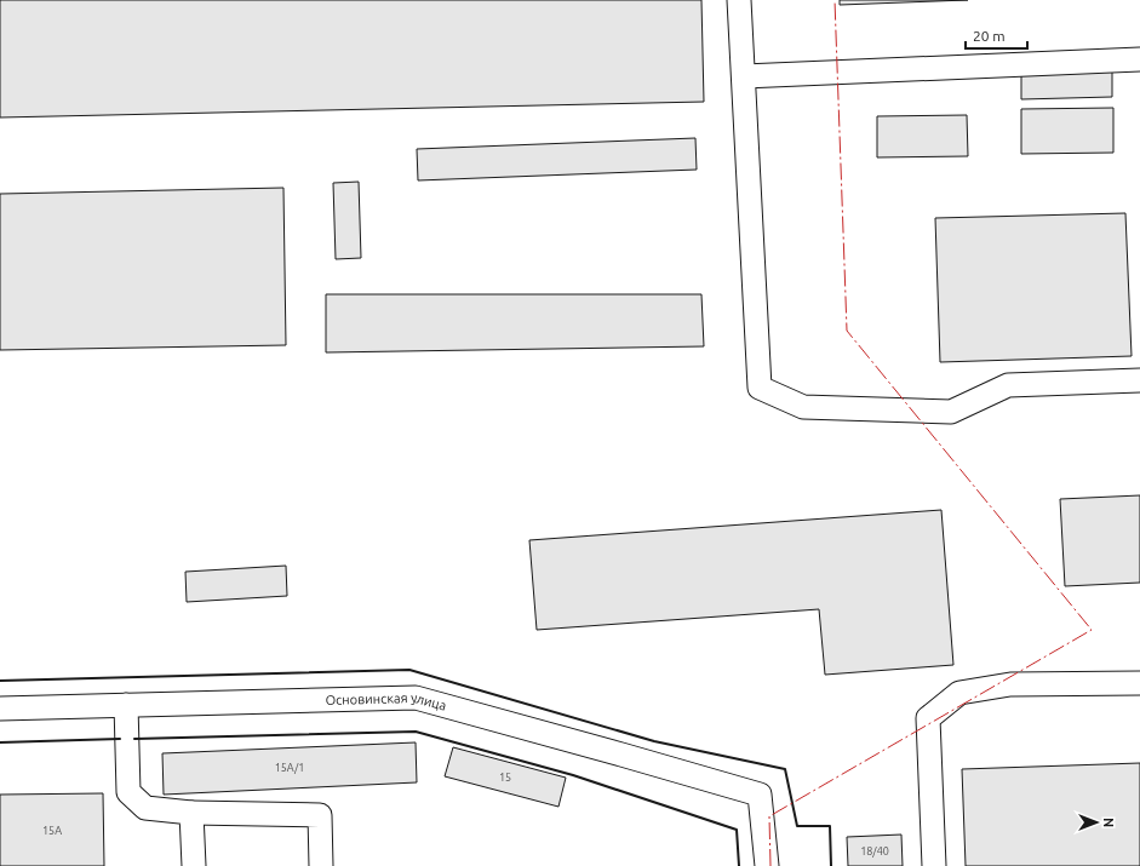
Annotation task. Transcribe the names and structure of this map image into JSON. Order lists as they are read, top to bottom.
{
  "streets": {
    "street": ["Основинская улица"]
  },
  "house_numbers": [
    "15А/1",
    "15",
    "15А",
    "18/40"
  ],
  "scale_bar": "20 m",
  "north": "right"
}
